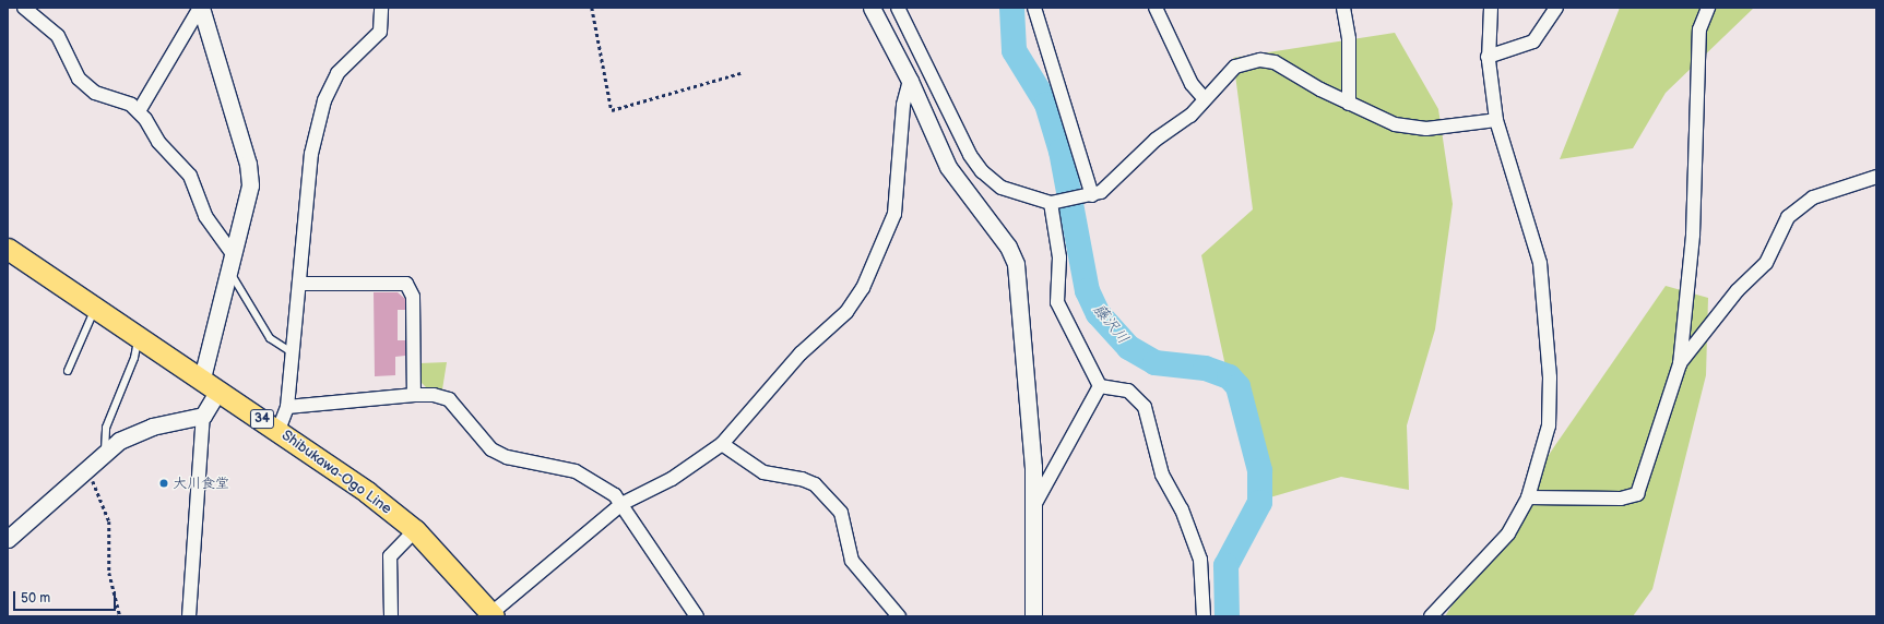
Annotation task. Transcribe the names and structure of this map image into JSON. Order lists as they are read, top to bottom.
{
  "streets": {
    "main road": ["34", "Shibukawa-Ogo Line"]
  },
  "water": ["藤沢川"],
  "places": ["大川食堂"],
  "scale_bar": "50 m"
}
